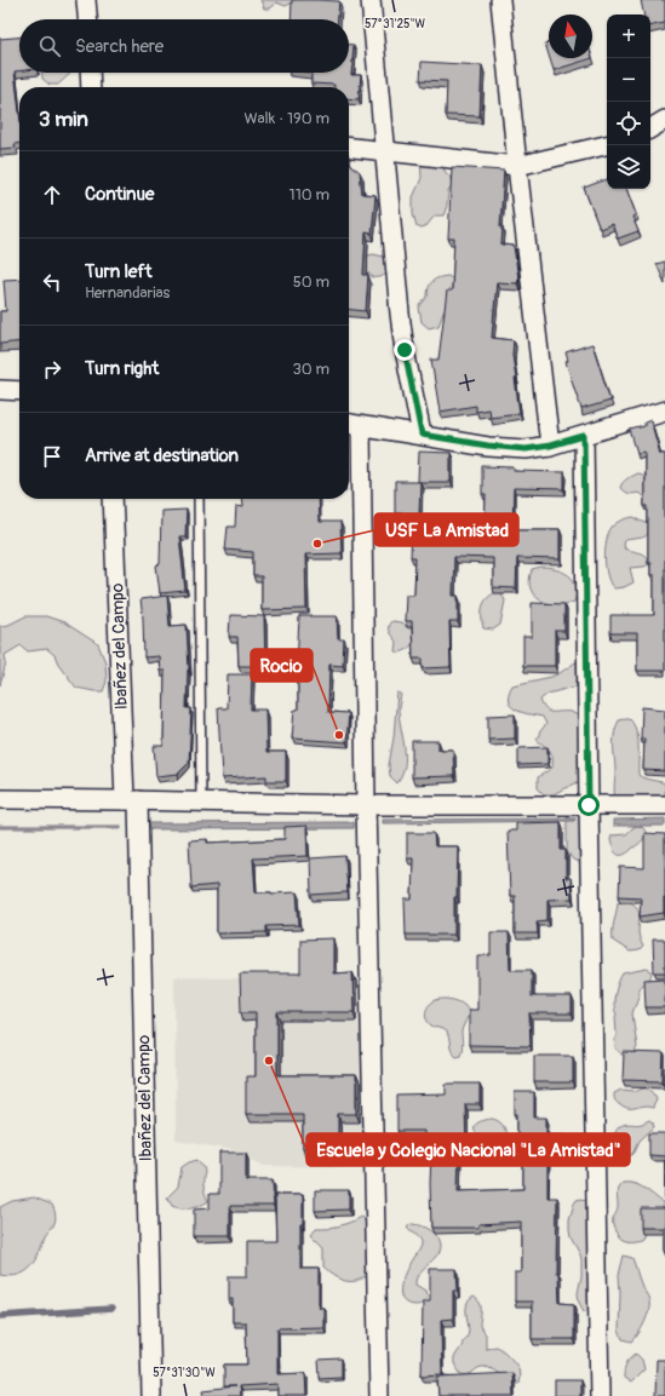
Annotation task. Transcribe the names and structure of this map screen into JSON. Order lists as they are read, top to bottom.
{
  "streets": {
    "street": ["Ibañez del Campo"]
  },
  "places": ["USF La Amistad", "Rocio", "Escuela y Colegio Nacional \"La Amistad\""],
  "north": "top",
  "page": {
    "map_buttons": ["+", "−"],
    "search": "Search here",
    "heading": ["3 min", "Walk · 190 m"],
    "list": [
      ["Continue", "110 m"],
      ["Turn left", "Hernandarias", "50 m"],
      ["Turn right", "30 m"],
      "Arrive at destination"
    ]
  },
  "coordinates": ["57°31'25\"W", "57°31'30\"W"]
}
